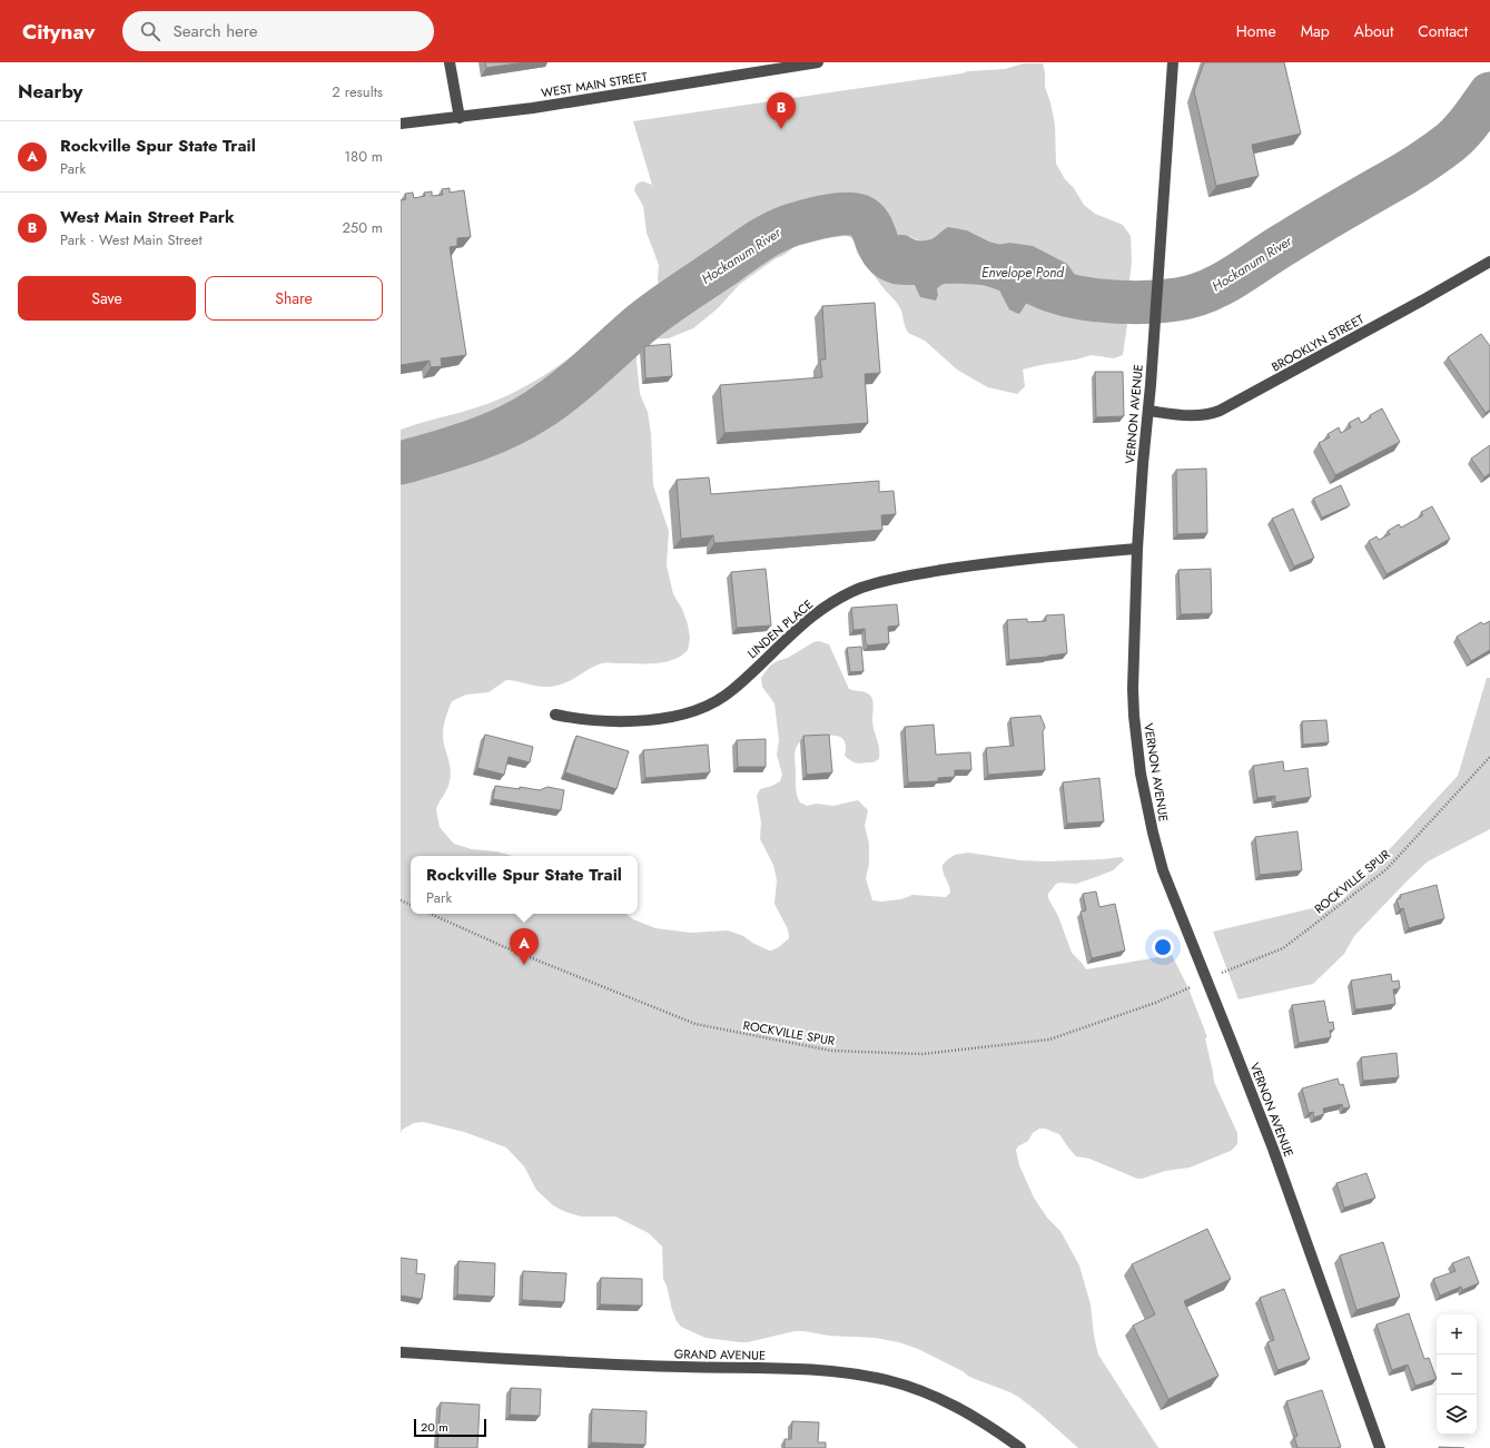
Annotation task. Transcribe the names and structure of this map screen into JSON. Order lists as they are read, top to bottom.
{
  "streets": {
    "street": [
      "WEST MAIN STREET",
      "BROOKLYN STREET",
      "VERNON AVENUE",
      "LINDEN PLACE",
      "GRAND AVENUE"
    ],
    "path": ["ROCKVILLE SPUR"]
  },
  "crossings": [
    ["BROOKLYN STREET", "VERNON AVENUE"],
    ["VERNON AVENUE", "LINDEN PLACE"]
  ],
  "water": ["Hockanum River", "Envelope Pond"],
  "scale_bar": "20 m",
  "page": {
    "header": "Citynav",
    "search": "Search here",
    "nav": [
      "Home",
      "Map",
      "About",
      "Contact"
    ],
    "heading": ["Nearby", "2 results"],
    "pins": ["B", "A"],
    "list": [
      {
        "mark": "A",
        "name": "Rockville Spur State Trail",
        "note": "Park",
        "value": "180 m"
      },
      {
        "mark": "B",
        "name": "West Main Street Park",
        "note": "Park · West Main Street",
        "value": "250 m"
      }
    ],
    "buttons": ["Save", "Share"],
    "popup": ["Rockville Spur State Trail", "Park"],
    "map_buttons": ["+", "−"],
    "scale": "20 m"
  }
}
